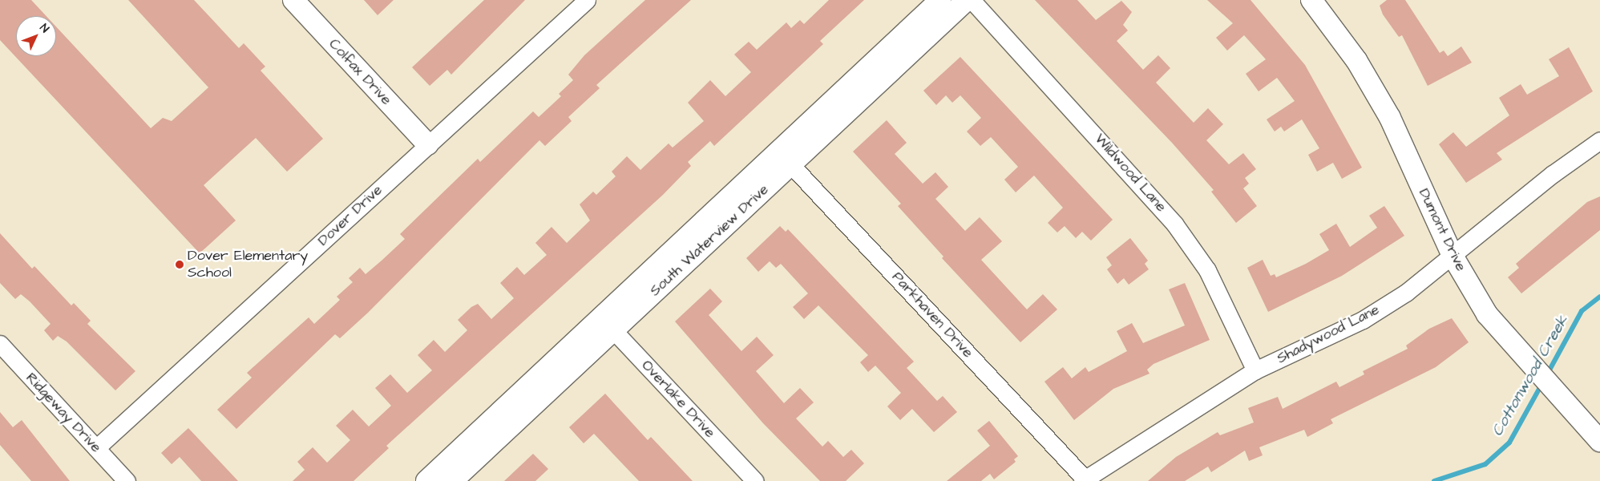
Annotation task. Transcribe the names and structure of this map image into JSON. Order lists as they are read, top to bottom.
{
  "streets": {
    "street": [
      "Colfax Drive",
      "Wildwood Lane",
      "Dover Drive",
      "Dumont Drive",
      "South Waterview Drive",
      "Parkhaven Drive",
      "Shadywood Lane",
      "Overlake Drive",
      "Ridgeway Drive"
    ]
  },
  "crossings": [
    ["Colfax Drive", "Dover Drive"],
    ["Wildwood Lane", "Shadywood Lane"],
    ["Dover Drive", "Ridgeway Drive"],
    ["Dumont Drive", "Shadywood Lane"],
    ["South Waterview Drive", "Parkhaven Drive"],
    ["South Waterview Drive", "Overlake Drive"],
    ["Parkhaven Drive", "Shadywood Lane"]
  ],
  "water": ["Cottonwood Creek"],
  "places": ["Dover Elementary School"],
  "north": "top right"
}
